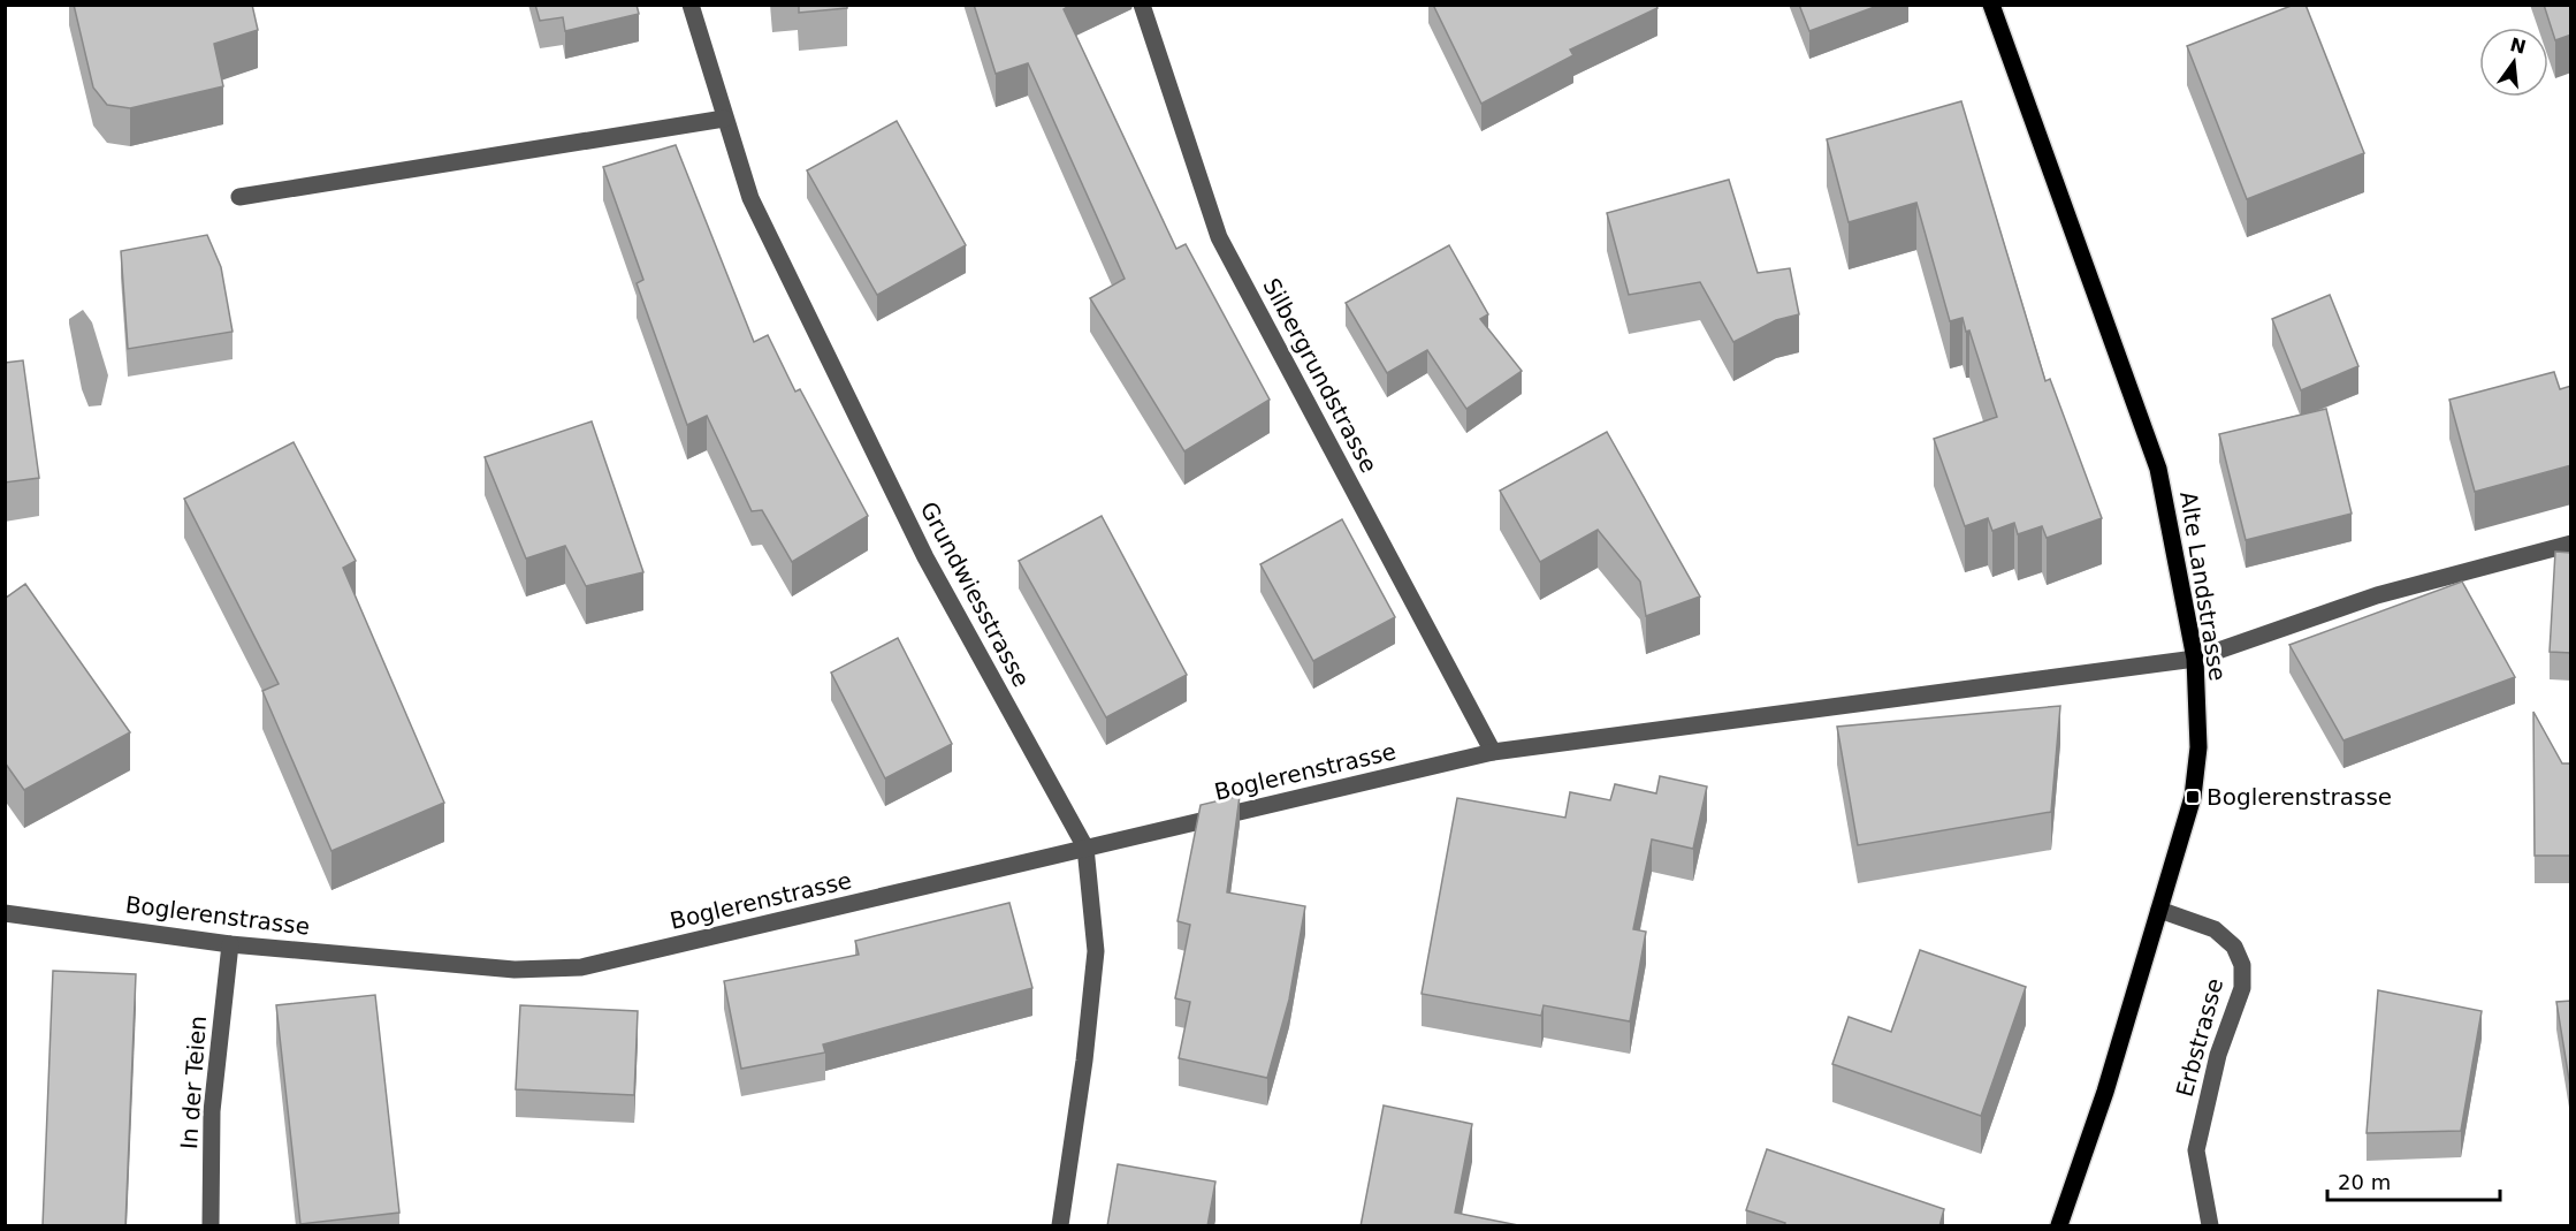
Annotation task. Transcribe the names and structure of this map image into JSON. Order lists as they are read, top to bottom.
{
  "streets": {
    "main road": ["Alte Landstrasse"],
    "street": [
      "Silbergrundstrasse",
      "Grundwiesstrasse",
      "Boglerenstrasse",
      "Erbstrasse",
      "In der Teien"
    ]
  },
  "crossings": [
    ["Silbergrundstrasse", "Boglerenstrasse"],
    ["Alte Landstrasse", "Boglerenstrasse"],
    ["Alte Landstrasse", "Erbstrasse"],
    ["Grundwiesstrasse", "Boglerenstrasse"],
    ["Boglerenstrasse", "In der Teien"]
  ],
  "places": {
    "transit": ["Boglerenstrasse"]
  },
  "scale_bar": "20 m",
  "north": "top"
}
